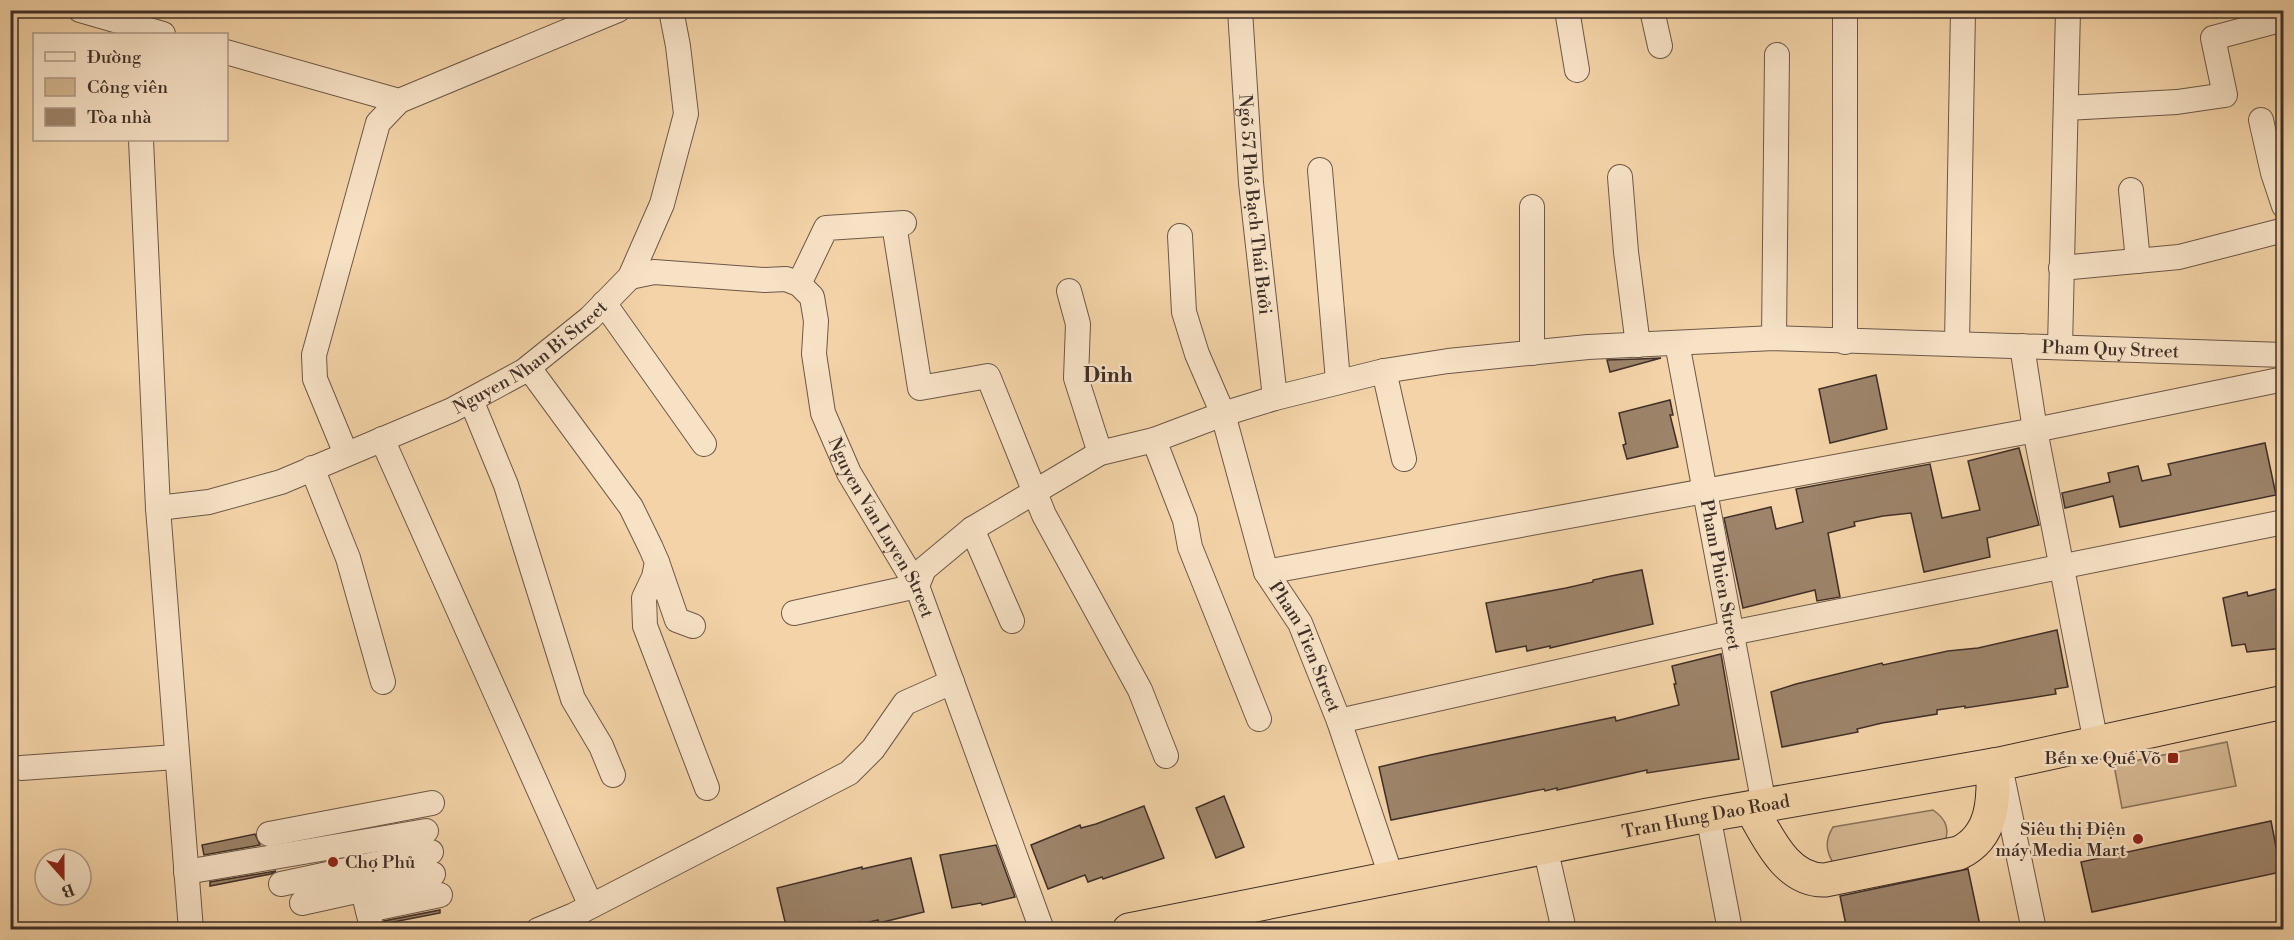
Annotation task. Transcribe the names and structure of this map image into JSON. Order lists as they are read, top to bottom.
{
  "streets": {
    "highway": ["Tran Hung Dao Road"],
    "street": [
      "Ngõ 57 Phố Bạch Thái Bưởi",
      "Pham Quy Street",
      "Nguyen Nhan Bi Street",
      "Nguyen Van Luyen Street",
      "Pham Phien Street",
      "Pham Tien Street"
    ]
  },
  "crossings": [
    ["Pham Quy Street", "Tran Hung Dao Road"],
    ["Pham Phien Street", "Tran Hung Dao Road"],
    ["Pham Tien Street", "Tran Hung Dao Road"]
  ],
  "districts": ["Dinh"],
  "places": {
    "transit": ["Bến xe Quế Võ"],
    "other": ["Siêu thị Điện máy Media Mart", "Chợ Phủ"]
  },
  "legend": ["Đường", "Công viên", "Tòa nhà"],
  "north": "bottom"
}
